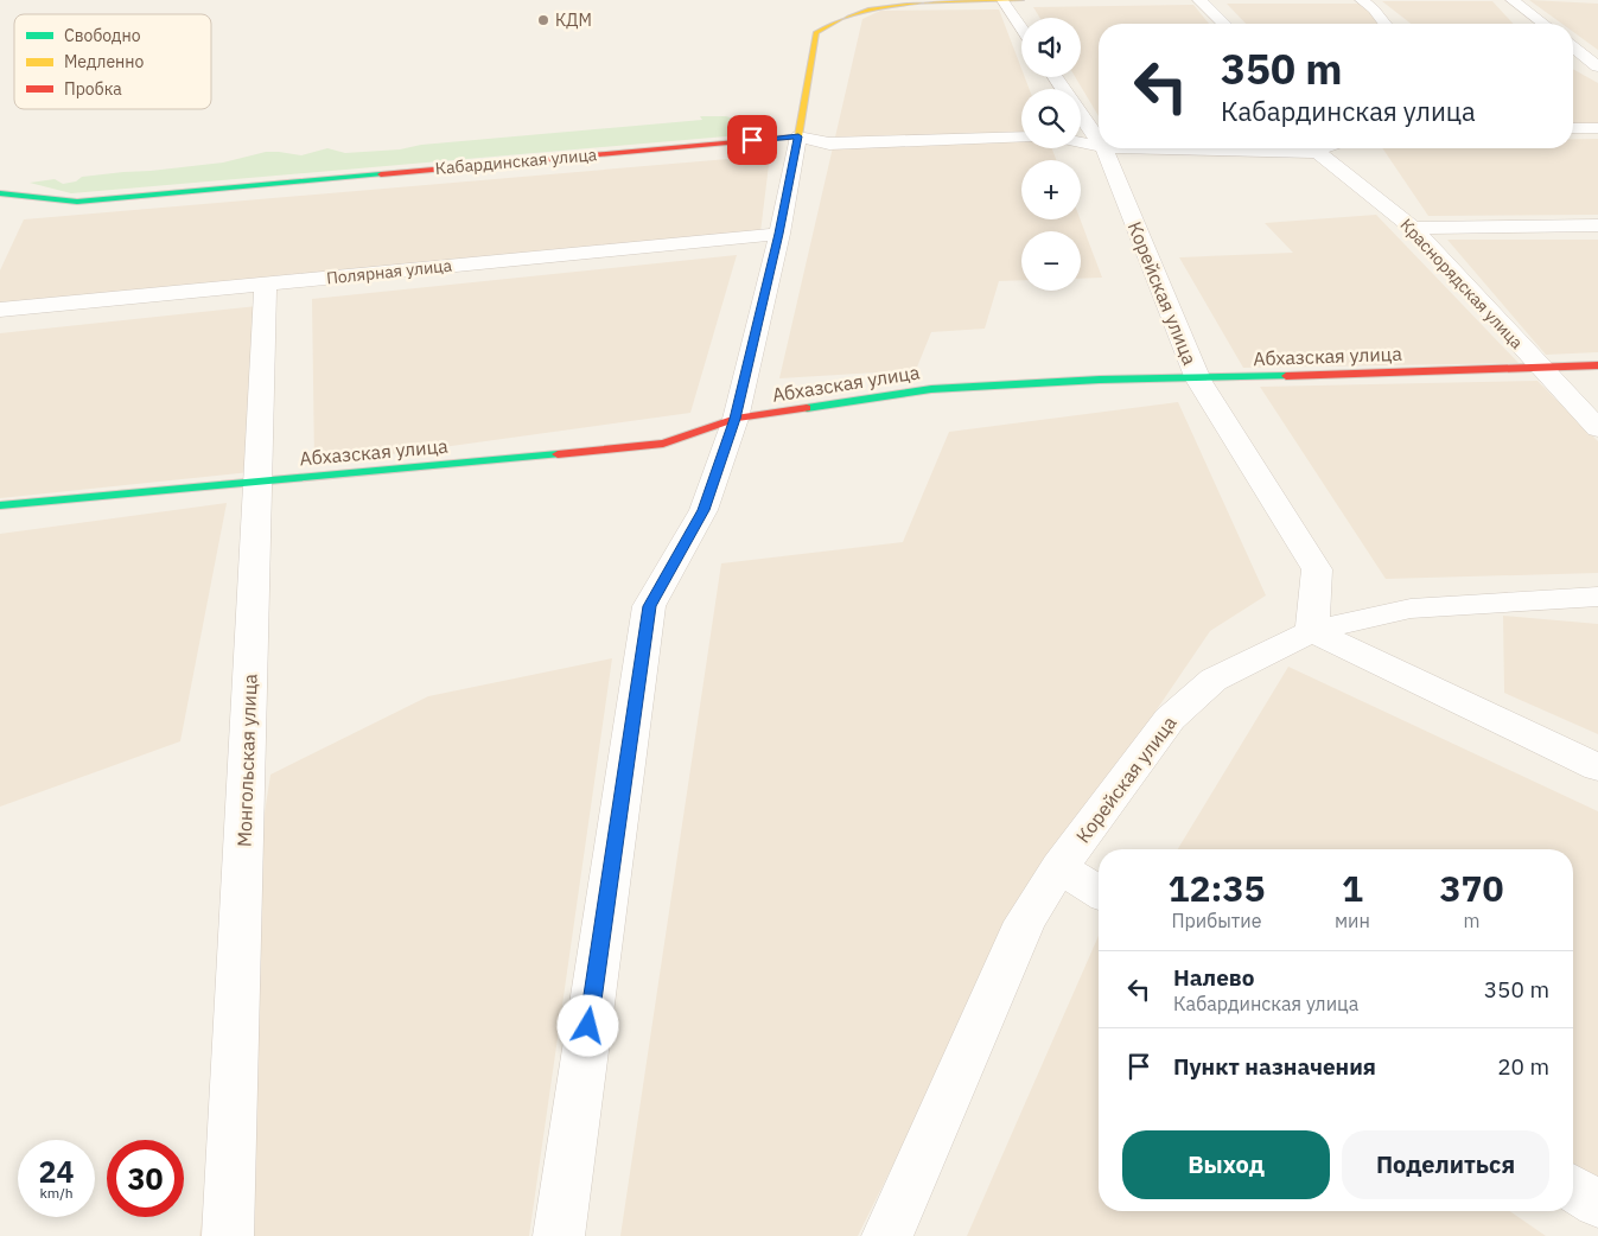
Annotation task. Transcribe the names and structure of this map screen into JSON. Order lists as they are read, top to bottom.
{
  "streets": {
    "street": [
      "Кабардинская улица",
      "Полярная улица",
      "Краснорядская улица",
      "Корейская улица",
      "Абхазская улица",
      "Монгольская улица"
    ]
  },
  "crossings": [
    ["Полярная улица", "Монгольская улица"],
    ["Краснорядская улица", "Абхазская улица"],
    ["Корейская улица", "Абхазская улица"],
    ["Абхазская улица", "Монгольская улица"]
  ],
  "places": ["КДМ"],
  "legend": ["Свободно", "Медленно", "Пробка"],
  "page": {
    "map_buttons": ["+", "−"],
    "turn": ["350 m", "Кабардинская улица"],
    "eta": [
      "12:35",
      "Прибытие",
      "1",
      "мин",
      "370",
      "m"
    ],
    "list": [
      {
        "name": "Налево",
        "note": "Кабардинская улица",
        "value": "350 m"
      },
      {
        "name": "Пункт назначения",
        "value": "20 m"
      }
    ],
    "buttons": ["Выход", "Поделиться"],
    "speed": "24 km/h",
    "limit": "30"
  }
}
